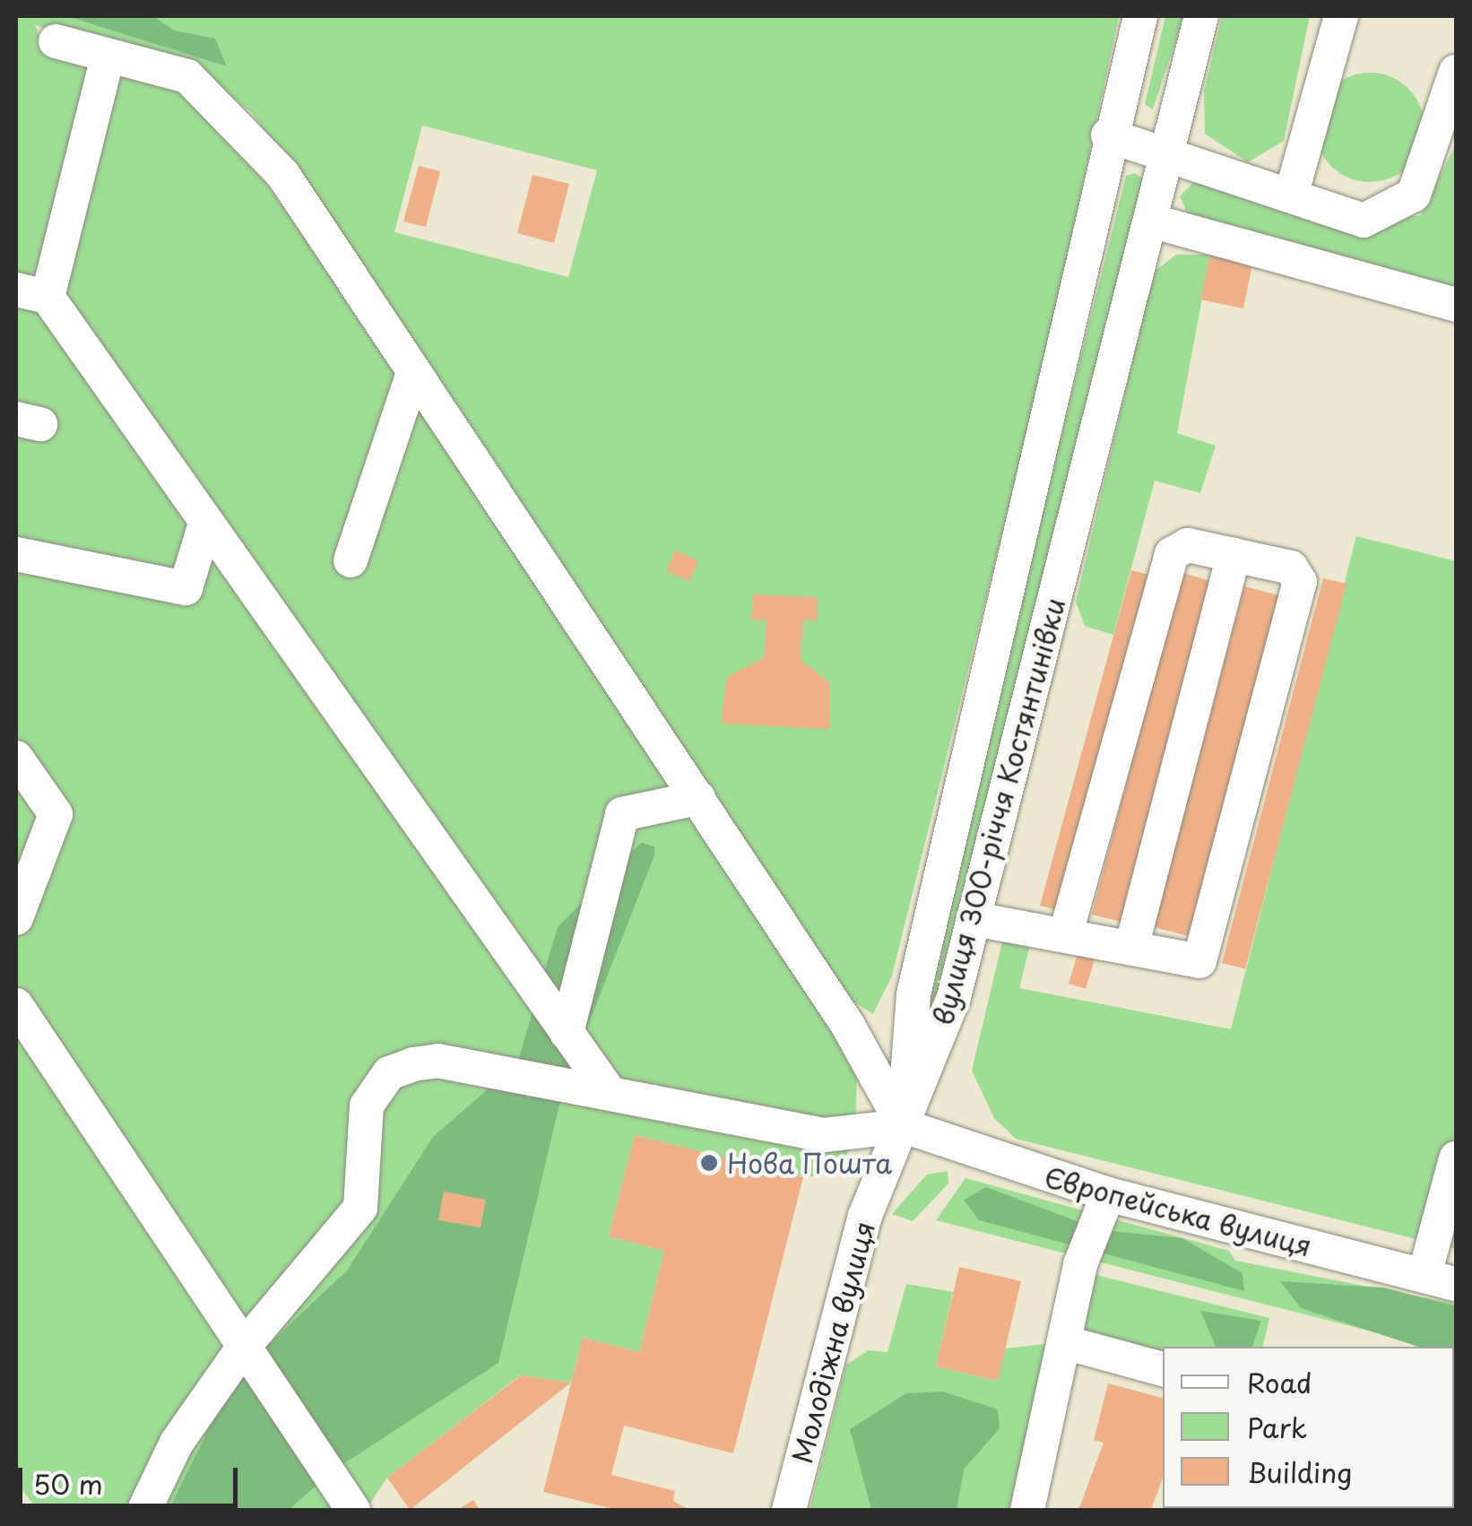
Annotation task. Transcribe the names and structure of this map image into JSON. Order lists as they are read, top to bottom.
{
  "streets": {
    "street": ["вулиця 300-річчя Костянтинівки", "Європейська вулиця", "Молодіжна вулиця"]
  },
  "crossings": [
    ["вулиця 300-річчя Костянтинівки", "Європейська вулиця"],
    ["вулиця 300-річчя Костянтинівки", "Молодіжна вулиця"],
    ["Європейська вулиця", "Молодіжна вулиця"]
  ],
  "places": ["Нова Пошта"],
  "legend": ["Road", "Park", "Building"],
  "scale_bar": "50 m"
}
